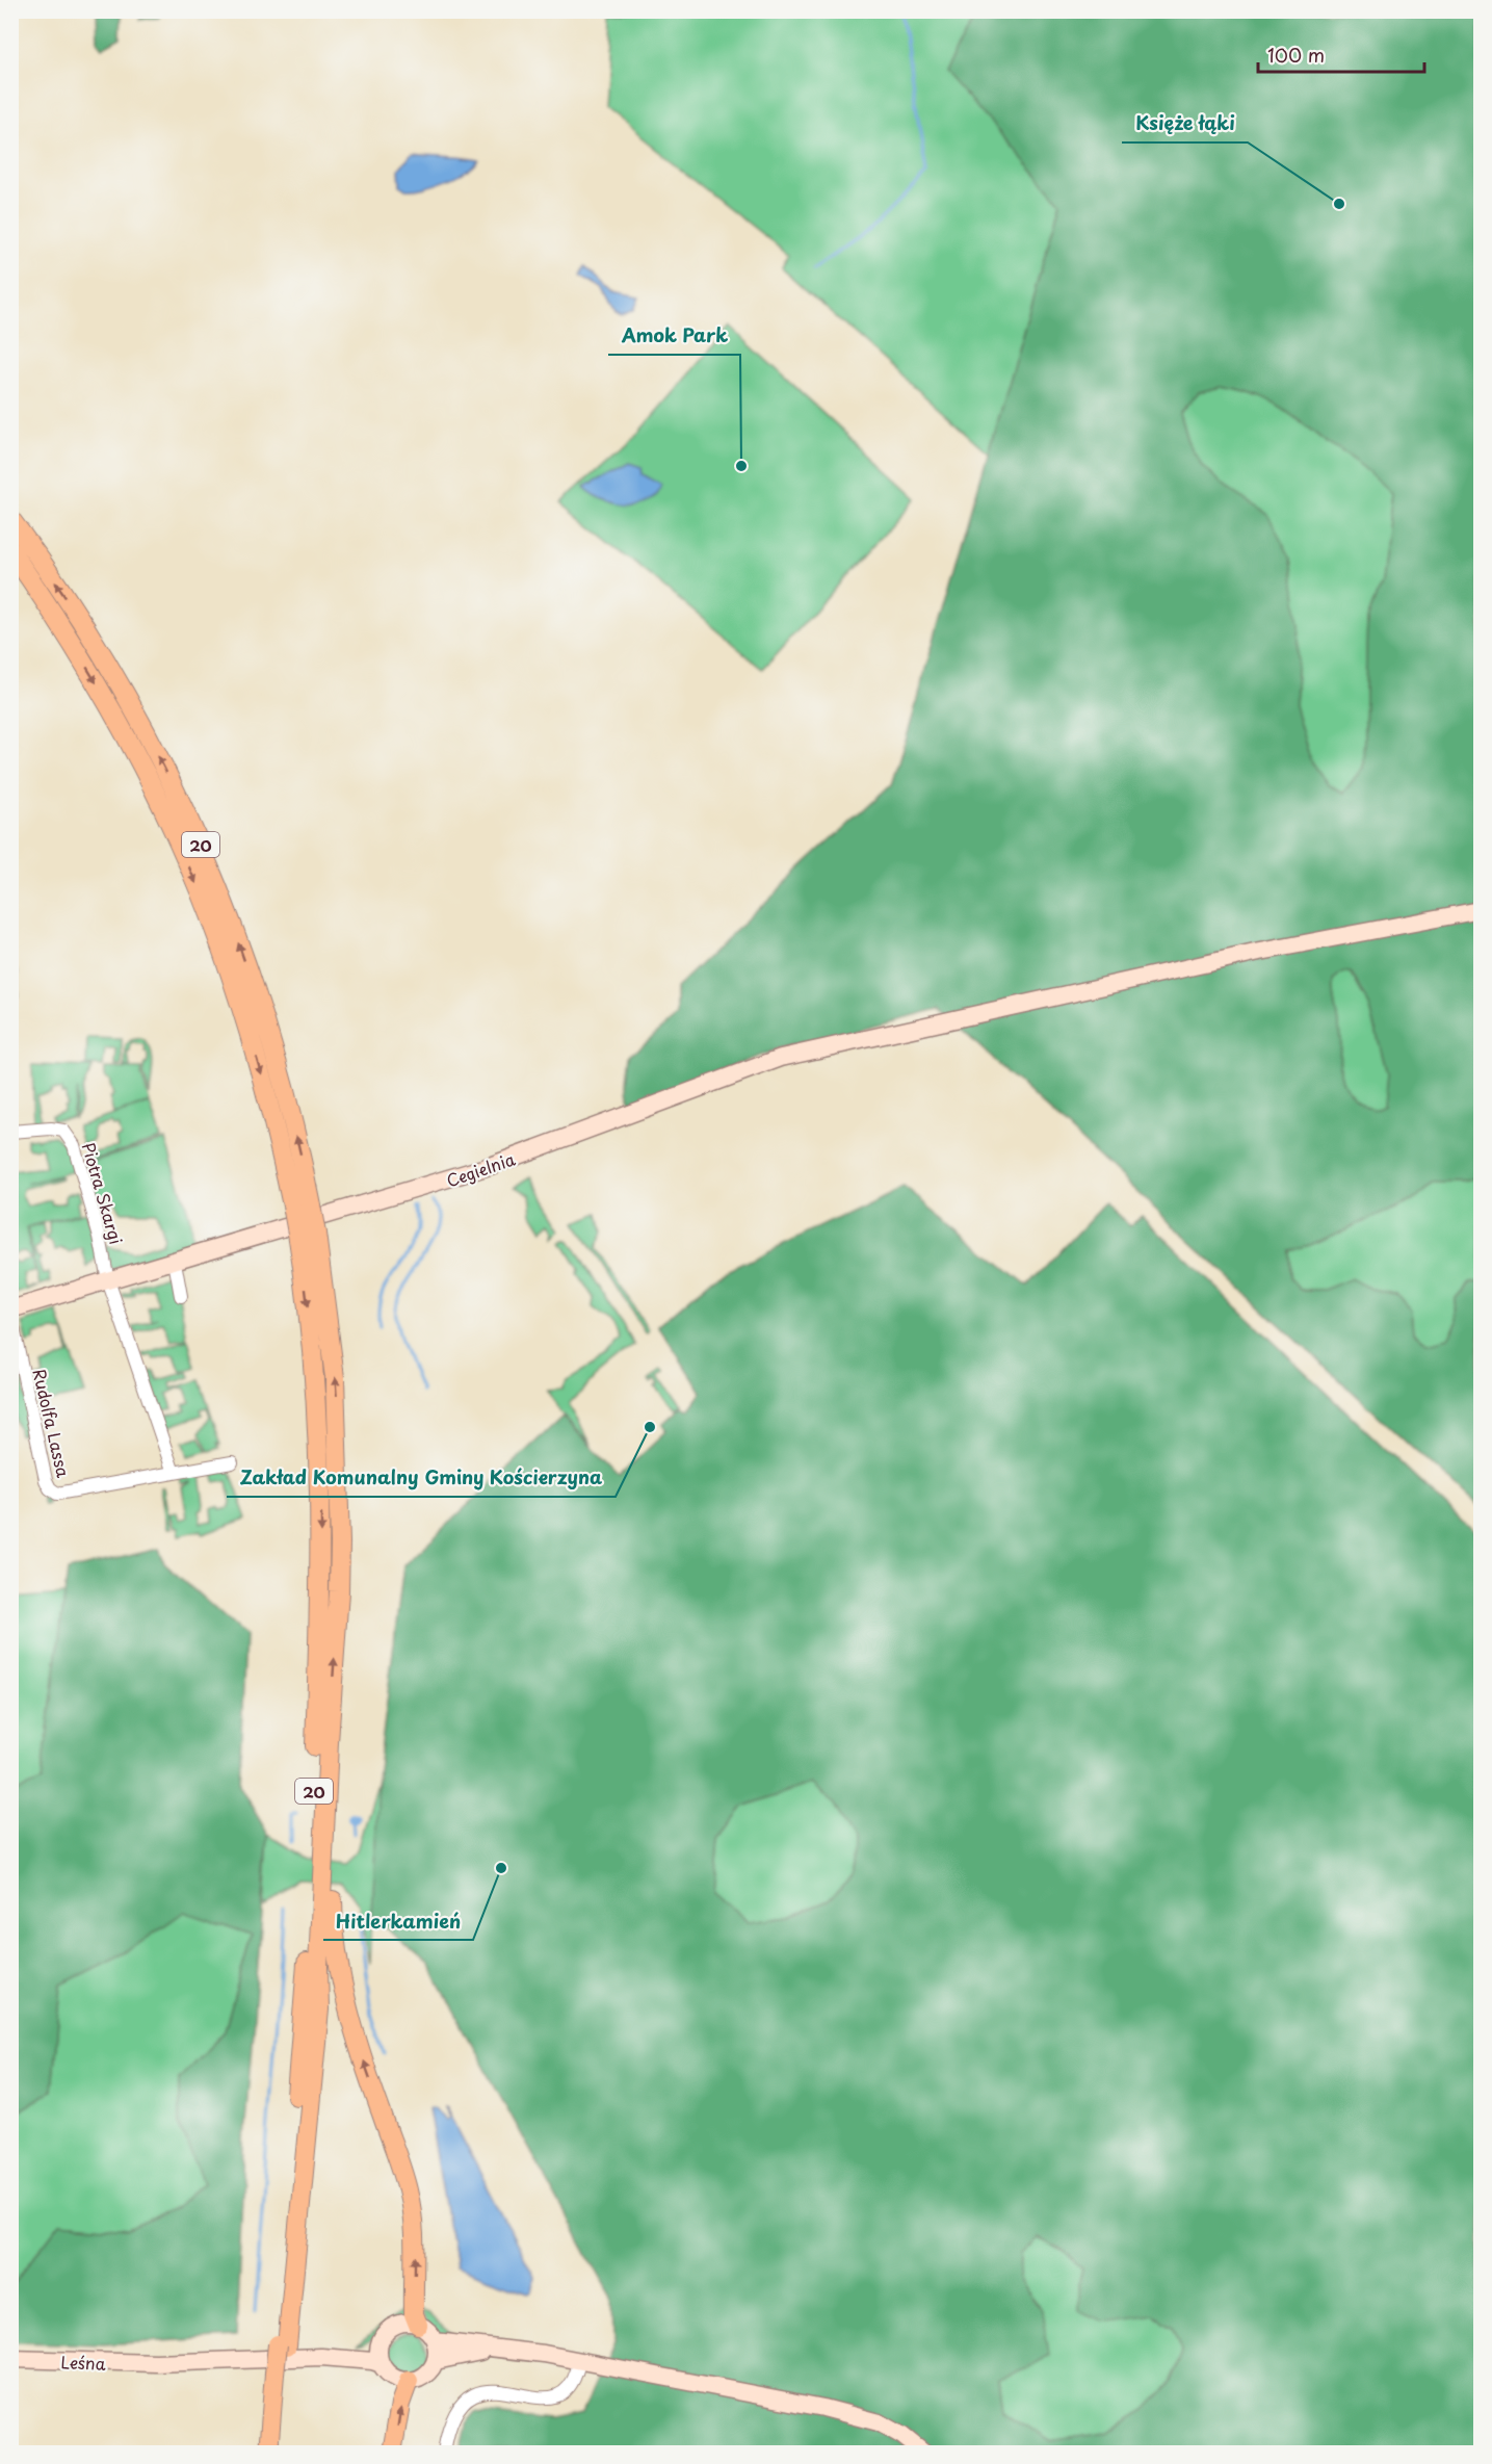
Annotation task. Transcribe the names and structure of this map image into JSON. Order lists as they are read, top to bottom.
{
  "streets": {
    "main road": ["20"],
    "street": [
      "Cegielnia",
      "Piotra Skargi",
      "Rudolfa Lassa",
      "Leśna"
    ]
  },
  "crossings": [
    ["Cegielnia", "Piotra Skargi"],
    ["Cegielnia", "Rudolfa Lassa"]
  ],
  "places": [
    "Księże łąki",
    "Amok Park",
    "Zakład Komunalny Gminy Kościerzyna",
    "Hitlerkamień"
  ],
  "scale_bar": "100 m"
}
